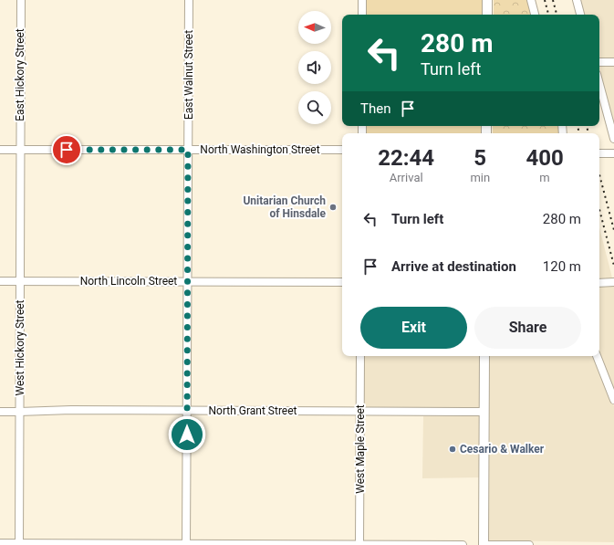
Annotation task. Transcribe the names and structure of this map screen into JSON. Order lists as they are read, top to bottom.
{
  "streets": {
    "street": [
      "East Hickory Street",
      "East Walnut Street",
      "North Washington Street",
      "North Lincoln Street",
      "West Hickory Street",
      "North Grant Street",
      "West Maple Street"
    ]
  },
  "crossings": [
    ["East Hickory Street", "North Washington Street"],
    ["East Hickory Street", "West Hickory Street"],
    ["East Walnut Street", "North Washington Street"],
    ["East Walnut Street", "North Lincoln Street"],
    ["East Walnut Street", "North Grant Street"],
    ["North Washington Street", "West Hickory Street"],
    ["North Lincoln Street", "West Hickory Street"],
    ["West Hickory Street", "North Grant Street"],
    ["North Grant Street", "West Maple Street"]
  ],
  "places": ["Unitarian Church of Hinsdale", "Cesario & Walker"],
  "north": "left",
  "page": {
    "turn": ["280 m", "Turn left"],
    "then": "Then",
    "eta": [
      "22:44",
      "Arrival",
      "5",
      "min",
      "400",
      "m"
    ],
    "list": [
      {
        "name": "Turn left",
        "value": "280 m"
      },
      {
        "name": "Arrive at destination",
        "value": "120 m"
      }
    ],
    "buttons": ["Exit", "Share"]
  }
}
